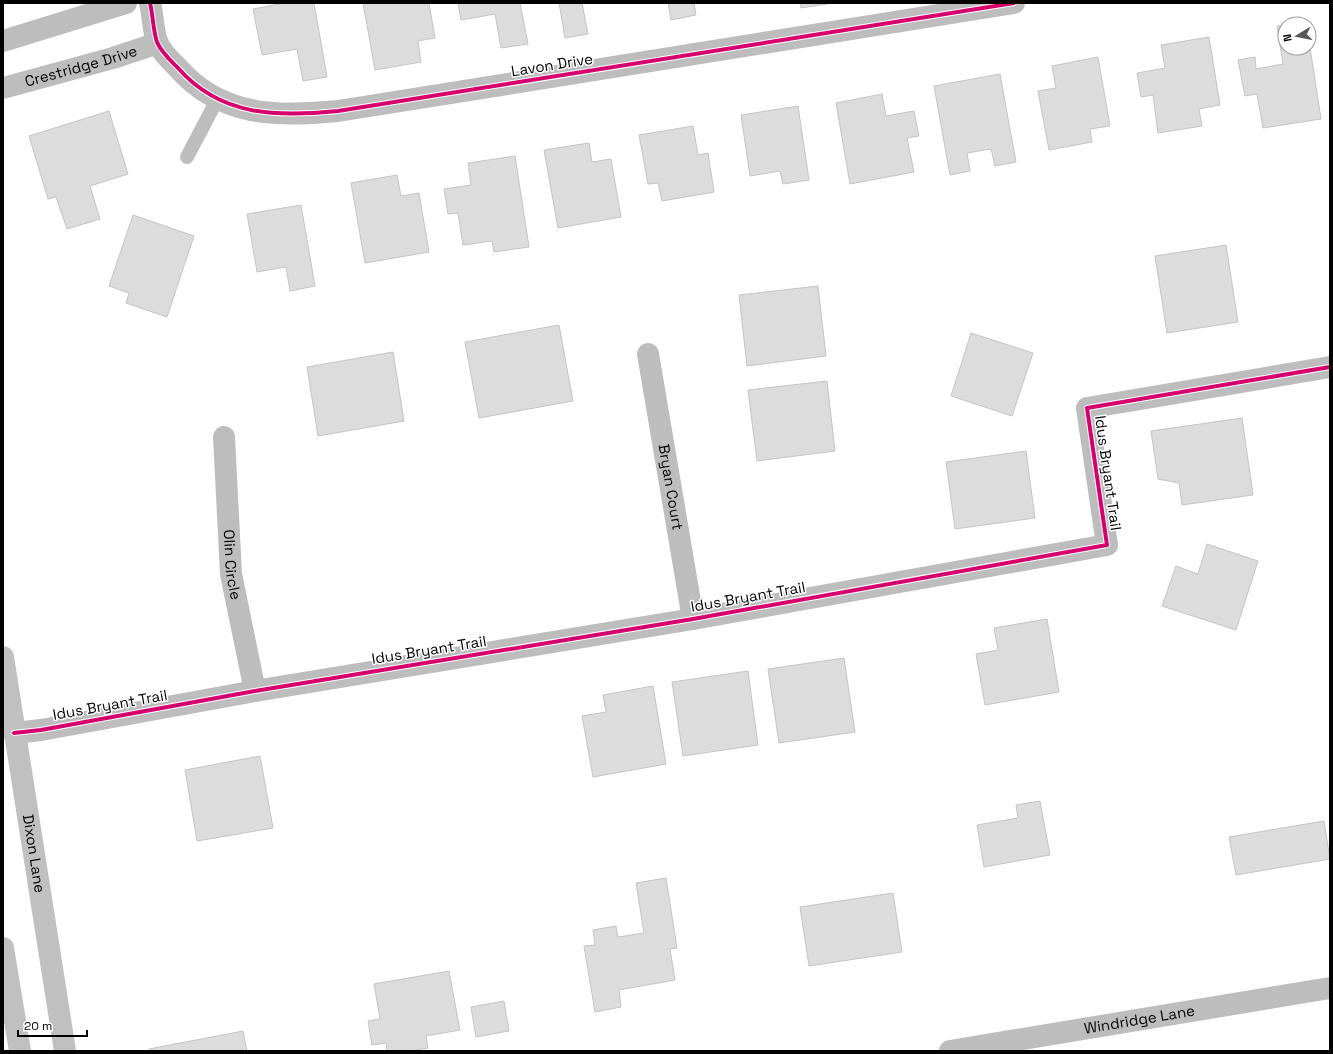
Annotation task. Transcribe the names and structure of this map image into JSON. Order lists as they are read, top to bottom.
{
  "streets": {
    "main road": ["Dixon Lane"],
    "street": [
      "Lavon Drive",
      "Crestridge Drive",
      "Idus Bryant Trail",
      "Bryan Court",
      "Olin Circle",
      "Windridge Lane"
    ]
  },
  "crossings": [
    ["Lavon Drive", "Crestridge Drive"],
    ["Idus Bryant Trail", "Bryan Court"],
    ["Idus Bryant Trail", "Olin Circle"],
    ["Idus Bryant Trail", "Dixon Lane"]
  ],
  "scale_bar": "20 m",
  "north": "left"
}
